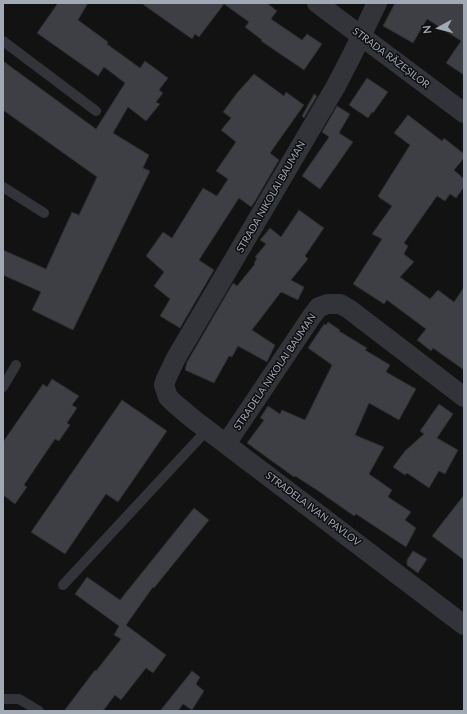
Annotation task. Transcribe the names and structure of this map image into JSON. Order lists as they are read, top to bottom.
{
  "streets": {
    "street": [
      "STRADA RĂZEȘILOR",
      "STRADA NIKOLAI BAUMAN",
      "STRADELA NIKOLAI BAUMAN",
      "STRADELA IVAN PAVLOV"
    ]
  },
  "crossings": [
    ["STRADA RĂZEȘILOR", "STRADA NIKOLAI BAUMAN"],
    ["STRADA NIKOLAI BAUMAN", "STRADELA IVAN PAVLOV"],
    ["STRADELA NIKOLAI BAUMAN", "STRADELA IVAN PAVLOV"]
  ],
  "north": "left"
}
